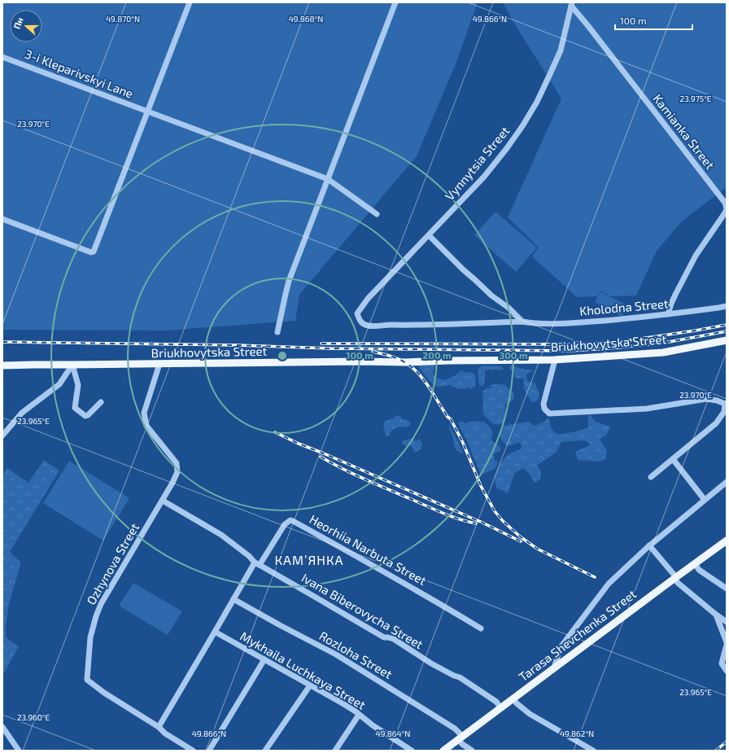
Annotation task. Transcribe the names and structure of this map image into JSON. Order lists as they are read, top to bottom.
{
  "streets": {
    "main road": ["Briukhovytska Street", "Tarasa Shevchenka Street"],
    "street": [
      "3-i Kleparivskyi Lane",
      "Kamianka Street",
      "Vynnytsia Street",
      "Kholodna Street",
      "Heorhiia Narbuta Street",
      "Ozhynova Street",
      "Ivana Biberovycha Street",
      "Rozloha Street",
      "Mykhaila Luchkaya Street"
    ]
  },
  "crossings": [
    ["Kamianka Street", "Vynnytsia Street"],
    ["Kamianka Street", "Kholodna Street"],
    ["Vynnytsia Street", "Kholodna Street"],
    ["Heorhiia Narbuta Street", "Ivana Biberovycha Street"],
    ["Ozhynova Street", "Ivana Biberovycha Street"],
    ["Ivana Biberovycha Street", "Tarasa Shevchenka Street"],
    ["Tarasa Shevchenka Street", "Rozloha Street"]
  ],
  "districts": ["КАМ’ЯНКА"],
  "scale_bar": "100 m",
  "north": "left",
  "coordinates": [
    "49.870°N",
    "49.868°N",
    "49.866°N",
    "23.975°E",
    "23.970°E",
    "23.965°E",
    "23.960°E",
    "49.864°N",
    "49.862°N"
  ],
  "rings": ["100 m", "200 m", "300 m"]
}
